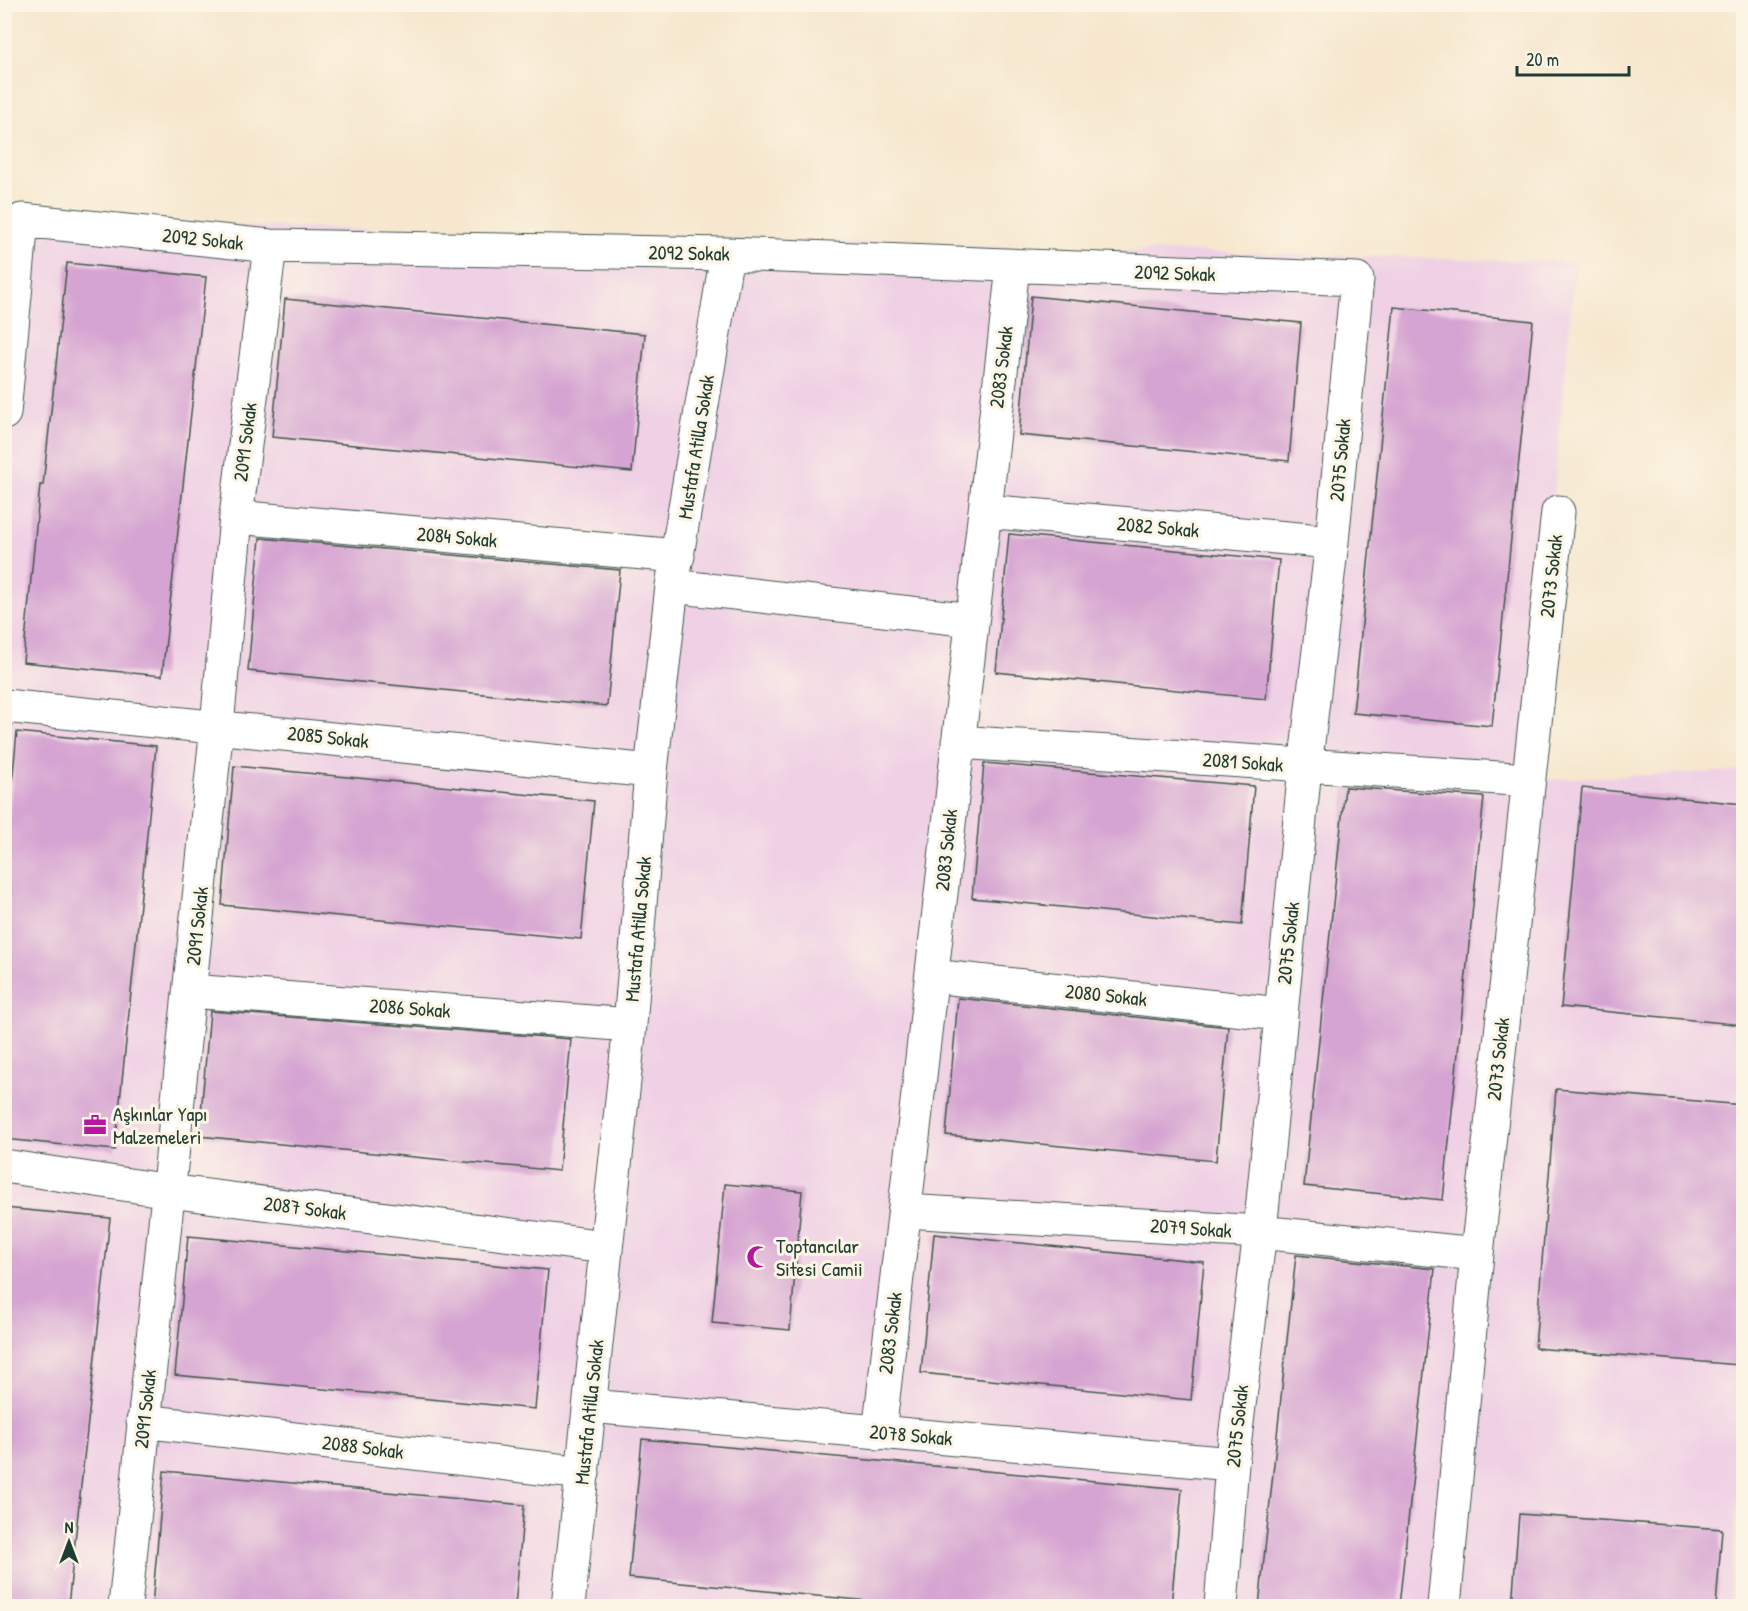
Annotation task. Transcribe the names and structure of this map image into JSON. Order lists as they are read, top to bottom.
{
  "streets": {
    "street": [
      "2092 Sokak",
      "2083 Sokak",
      "2091 Sokak",
      "Mustafa Atilla Sokak",
      "2075 Sokak",
      "2082 Sokak",
      "2084 Sokak",
      "2073 Sokak",
      "2085 Sokak",
      "2081 Sokak",
      "2080 Sokak",
      "2086 Sokak",
      "2087 Sokak",
      "2079 Sokak",
      "2078 Sokak",
      "2088 Sokak"
    ]
  },
  "crossings": [
    ["2092 Sokak", "2083 Sokak"],
    ["2092 Sokak", "2091 Sokak"],
    ["2092 Sokak", "Mustafa Atilla Sokak"],
    ["2092 Sokak", "2075 Sokak"],
    ["2083 Sokak", "2082 Sokak"],
    ["2083 Sokak", "2084 Sokak"],
    ["2083 Sokak", "2081 Sokak"],
    ["2083 Sokak", "2080 Sokak"],
    ["2083 Sokak", "2079 Sokak"],
    ["2083 Sokak", "2078 Sokak"],
    ["2091 Sokak", "2084 Sokak"],
    ["2091 Sokak", "2085 Sokak"],
    ["2091 Sokak", "2086 Sokak"],
    ["2091 Sokak", "2087 Sokak"],
    ["2091 Sokak", "2088 Sokak"],
    ["Mustafa Atilla Sokak", "2084 Sokak"],
    ["Mustafa Atilla Sokak", "2085 Sokak"],
    ["Mustafa Atilla Sokak", "2086 Sokak"],
    ["Mustafa Atilla Sokak", "2087 Sokak"],
    ["Mustafa Atilla Sokak", "2078 Sokak"],
    ["Mustafa Atilla Sokak", "2088 Sokak"],
    ["2075 Sokak", "2082 Sokak"],
    ["2075 Sokak", "2081 Sokak"],
    ["2075 Sokak", "2080 Sokak"],
    ["2075 Sokak", "2079 Sokak"],
    ["2075 Sokak", "2078 Sokak"],
    ["2073 Sokak", "2081 Sokak"],
    ["2073 Sokak", "2079 Sokak"]
  ],
  "places": {
    "office": ["Aşkınlar Yapı Malzemeleri"],
    "mosque": ["Toptancılar Sitesi Camii"]
  },
  "scale_bar": "20 m",
  "north": "top"
}
